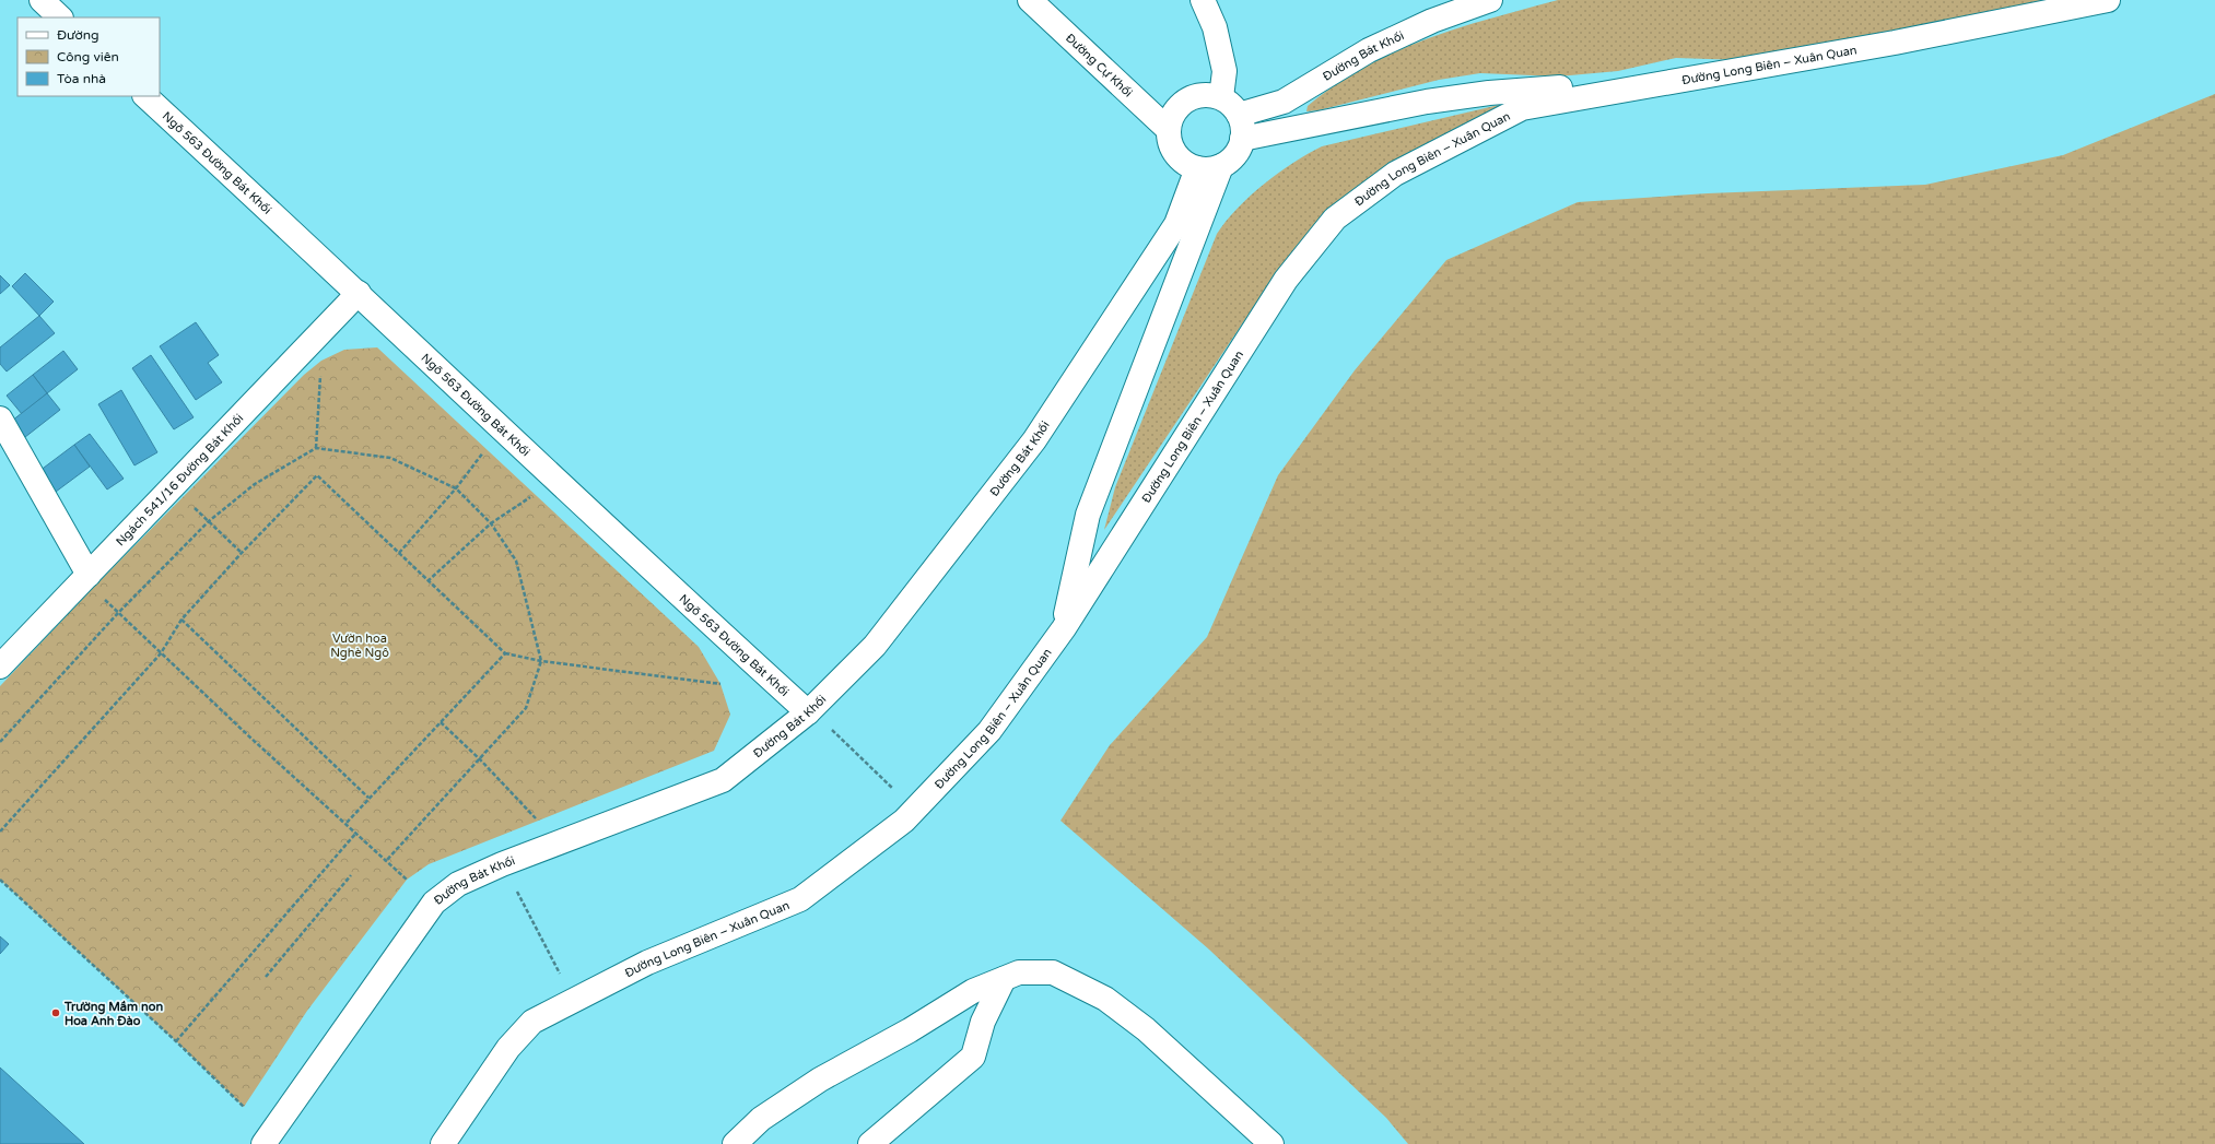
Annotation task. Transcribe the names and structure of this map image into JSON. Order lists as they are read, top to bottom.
{
  "streets": {
    "street": [
      "Đường Bát Khối",
      "Đường Cự Khối",
      "Đường Long Biên – Xuân Quan",
      "Ngõ 563 Đường Bát Khối",
      "Ngách 541/16 Đường Bát Khối"
    ]
  },
  "crossings": [
    ["Đường Bát Khối", "Đường Cự Khối"],
    ["Đường Bát Khối", "Ngõ 563 Đường Bát Khối"],
    ["Ngõ 563 Đường Bát Khối", "Ngách 541/16 Đường Bát Khối"]
  ],
  "parks": ["Vườn hoa Nghè Ngô"],
  "places": ["Trường Mầm non Hoa Anh Đào"],
  "legend": ["Đường", "Công viên", "Tòa nhà"]
}
